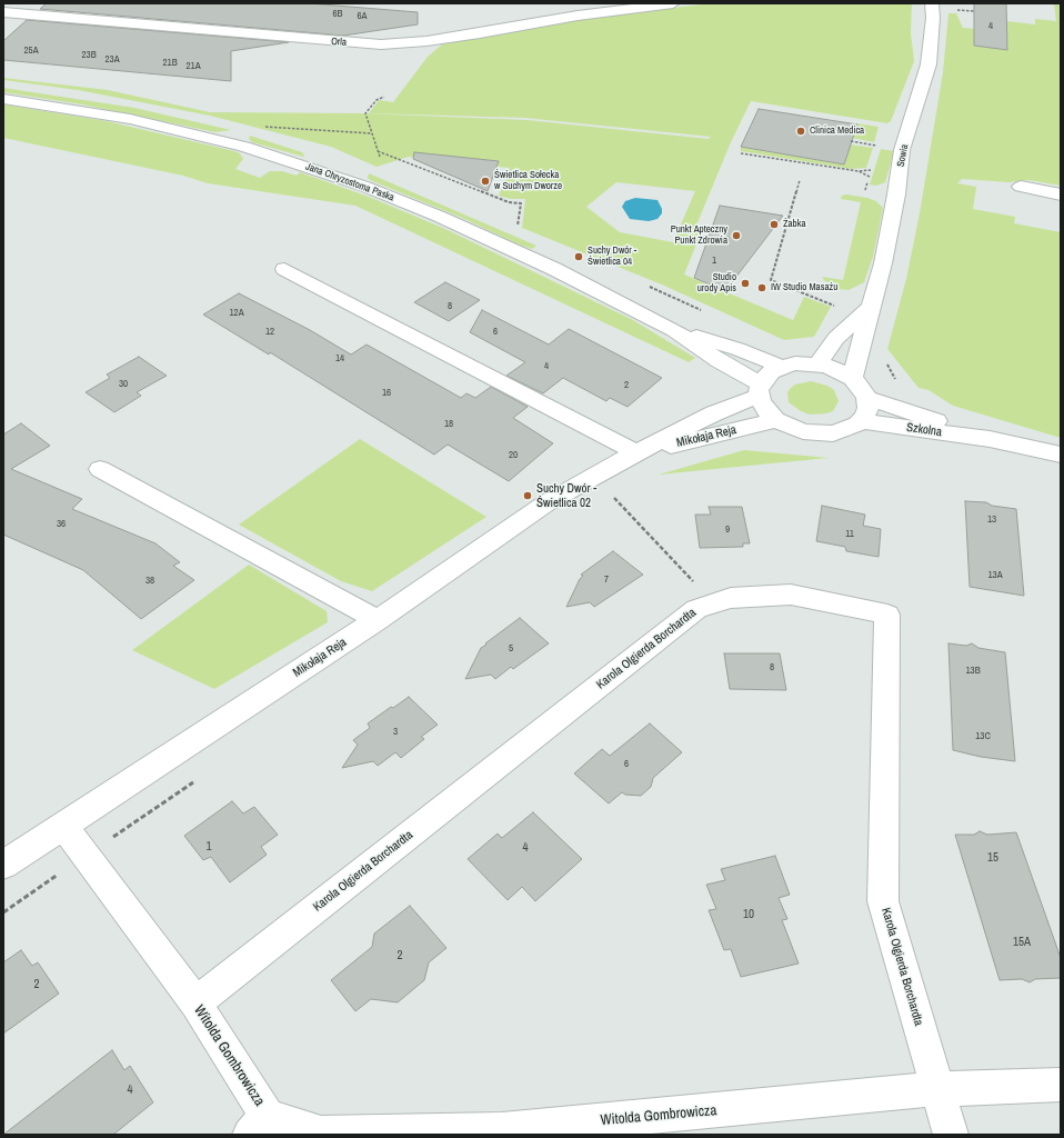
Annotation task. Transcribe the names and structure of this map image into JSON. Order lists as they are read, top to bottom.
{
  "streets": {
    "street": [
      "Orla",
      "Sowia",
      "Jana Chryzostoma Paska",
      "Szkolna",
      "Mikołaja Reja",
      "Karola Olgierda Borchardta",
      "Witolda Gombrowicza"
    ]
  },
  "crossings": [
    ["Sowia", "Jana Chryzostoma Paska"],
    ["Sowia", "Szkolna"],
    ["Sowia", "Mikołaja Reja"],
    ["Jana Chryzostoma Paska", "Szkolna"],
    ["Jana Chryzostoma Paska", "Mikołaja Reja"],
    ["Szkolna", "Mikołaja Reja"],
    ["Mikołaja Reja", "Witolda Gombrowicza"],
    ["Karola Olgierda Borchardta", "Witolda Gombrowicza"]
  ],
  "places": [
    "Clinica Medica",
    "Świetlica Sołecka w Suchym Dworze",
    "Żabka",
    "Punkt Apteczny Punkt Zdrowia",
    "Suchy Dwór - Świetlica 04",
    "Studio urody Apis",
    "IW Studio Masażu",
    "Suchy Dwór - Świetlica 02"
  ],
  "house_numbers": [
    "6B",
    "6A",
    "4",
    "25A",
    "23B",
    "23A",
    "21B",
    "21A",
    "1",
    "8",
    "12A",
    "12",
    "6",
    "14",
    "4",
    "30",
    "2",
    "16",
    "18",
    "20",
    "13",
    "36",
    "9",
    "11",
    "13A",
    "7",
    "38",
    "5",
    "8",
    "13B",
    "3",
    "13C",
    "6",
    "1",
    "4",
    "15",
    "10",
    "15A",
    "2",
    "2",
    "4"
  ]
}
